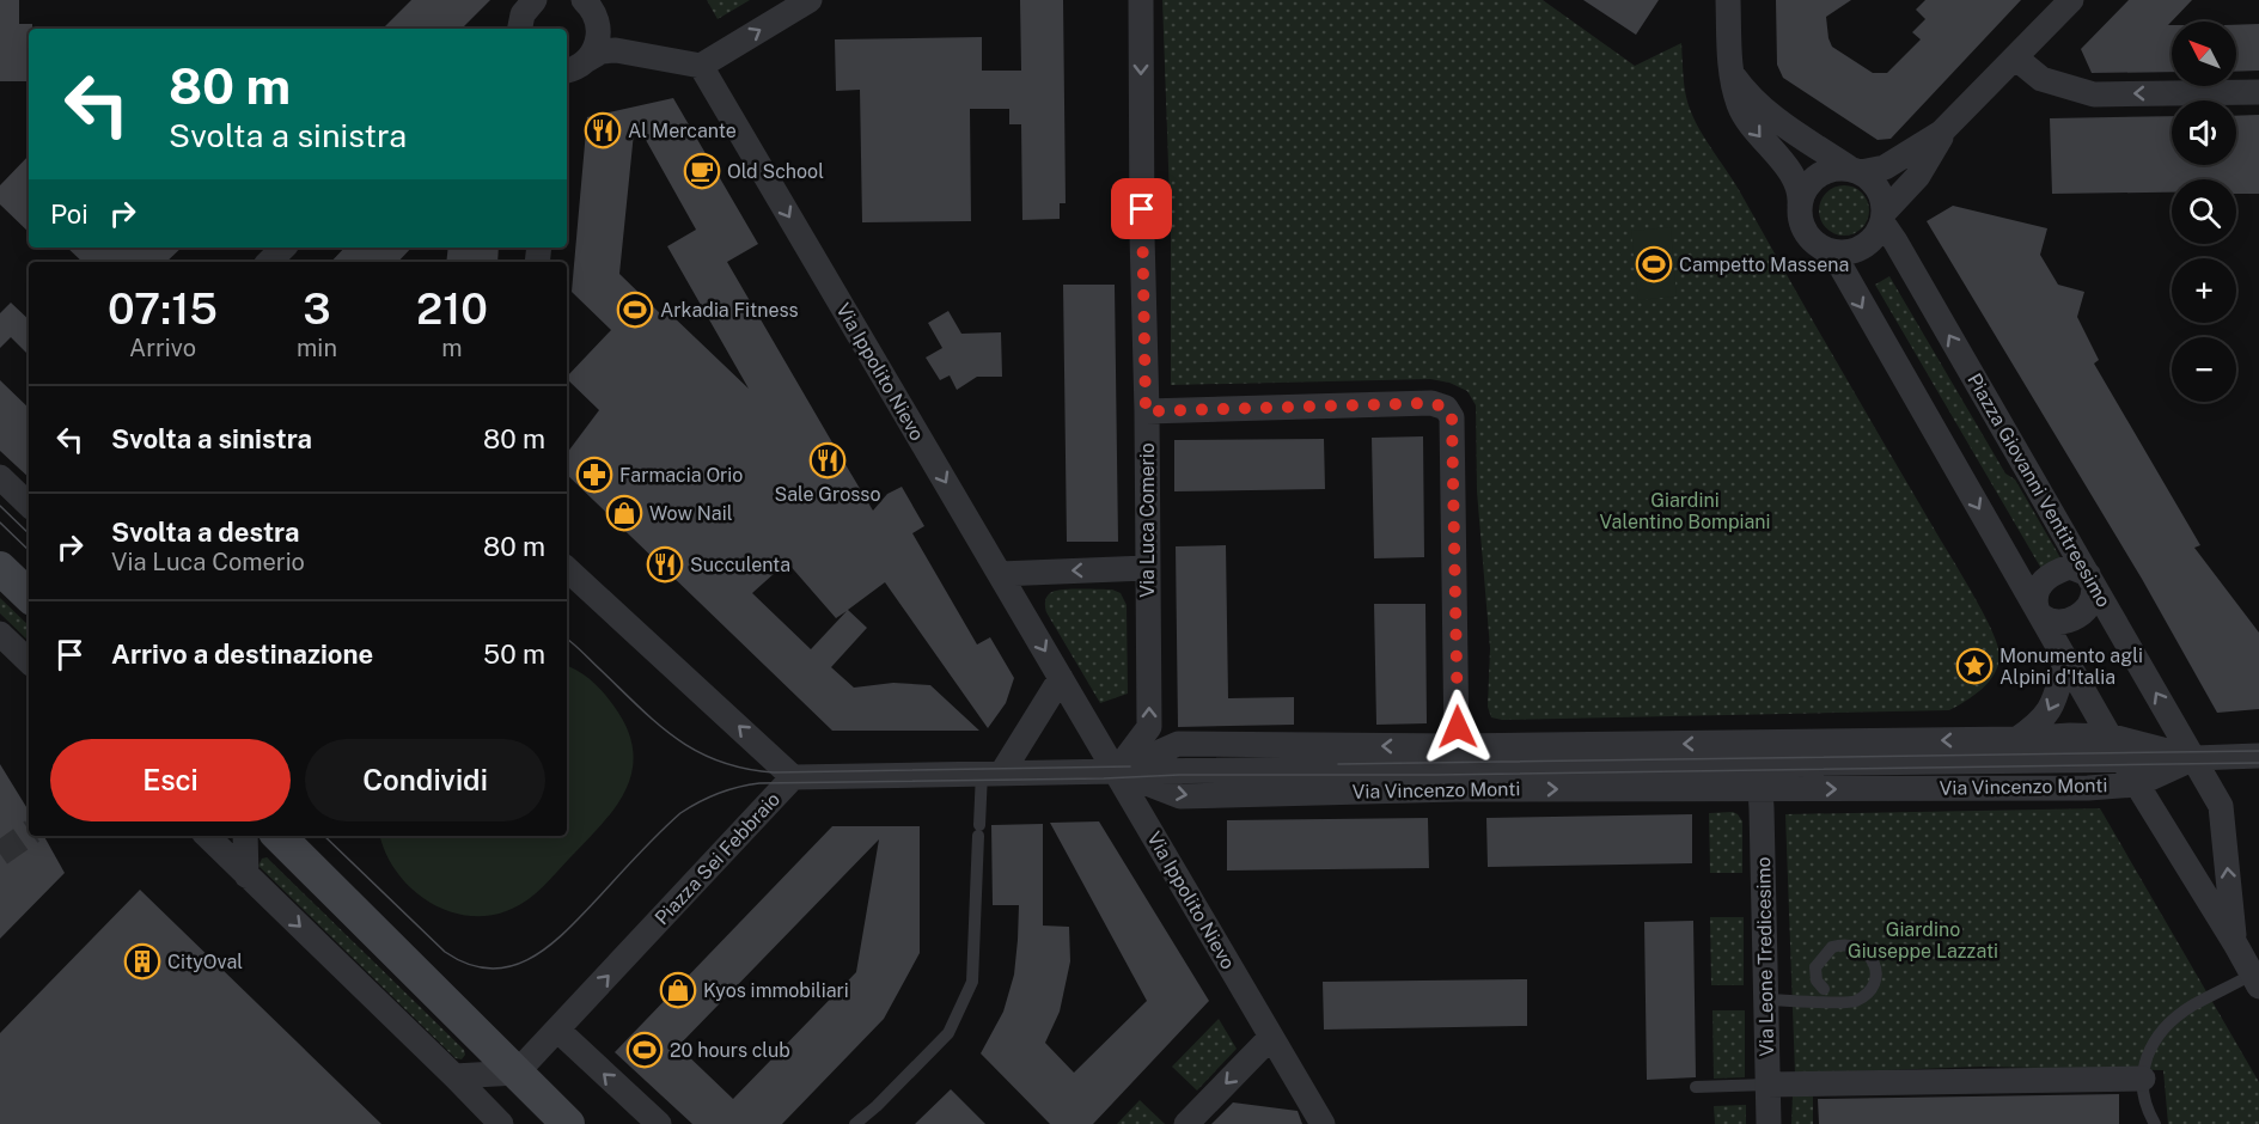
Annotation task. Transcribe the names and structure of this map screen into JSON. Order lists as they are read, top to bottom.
{
  "streets": {
    "street": [
      "Via Ippolito Nievo",
      "Piazza Giovanni Ventitreesimo",
      "Via Luca Comerio",
      "Via Vincenzo Monti",
      "Piazza Sei Febbraio",
      "Via Leone Tredicesimo"
    ]
  },
  "crossings": [
    ["Via Ippolito Nievo", "Via Luca Comerio"],
    ["Via Ippolito Nievo", "Via Vincenzo Monti"],
    ["Piazza Giovanni Ventitreesimo", "Via Vincenzo Monti"],
    ["Via Luca Comerio", "Via Vincenzo Monti"],
    ["Via Vincenzo Monti", "Piazza Sei Febbraio"],
    ["Via Vincenzo Monti", "Via Leone Tredicesimo"]
  ],
  "one_way": ["Via Ippolito Nievo"],
  "parks": ["Giardini Valentino Bompiani", "Giardino Giuseppe Lazzati"],
  "places": {
    "restaurant": ["Al Mercante", "Sale Grosso", "Succulenta"],
    "cafe": ["Old School"],
    "sports": ["Campetto Massena", "Arkadia Fitness", "20 hours club"],
    "pharmacy": ["Farmacia Orio"],
    "shop": ["Wow Nail", "Kyos immobiliari"],
    "place": ["Monumento agli Alpini d'Italia"],
    "building": ["CityOval"]
  },
  "north": "top left",
  "page": {
    "map_buttons": ["+", "−"],
    "turn": ["80 m", "Svolta a sinistra"],
    "then": "Poi",
    "eta": [
      "07:15",
      "Arrivo",
      "3",
      "min",
      "210",
      "m"
    ],
    "list": [
      {
        "name": "Svolta a sinistra",
        "value": "80 m"
      },
      {
        "name": "Svolta a destra",
        "note": "Via Luca Comerio",
        "value": "80 m"
      },
      {
        "name": "Arrivo a destinazione",
        "value": "50 m"
      }
    ],
    "buttons": ["Esci", "Condividi"]
  }
}
